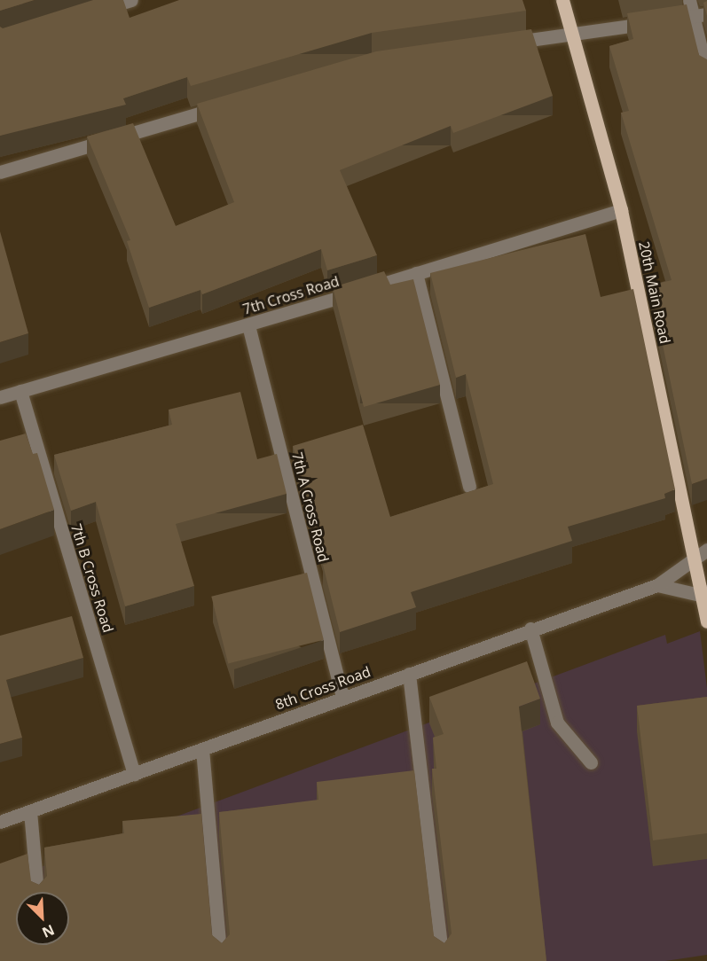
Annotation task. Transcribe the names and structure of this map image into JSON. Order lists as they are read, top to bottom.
{
  "streets": {
    "main road": ["20th Main Road"],
    "street": [
      "7th Cross Road",
      "7th A Cross Road",
      "7th B Cross Road",
      "8th Cross Road"
    ]
  },
  "crossings": [
    ["20th Main Road", "7th Cross Road"],
    ["20th Main Road", "8th Cross Road"],
    ["7th Cross Road", "7th A Cross Road"],
    ["7th Cross Road", "7th B Cross Road"],
    ["7th A Cross Road", "8th Cross Road"],
    ["7th B Cross Road", "8th Cross Road"]
  ],
  "north": "bottom right"
}
